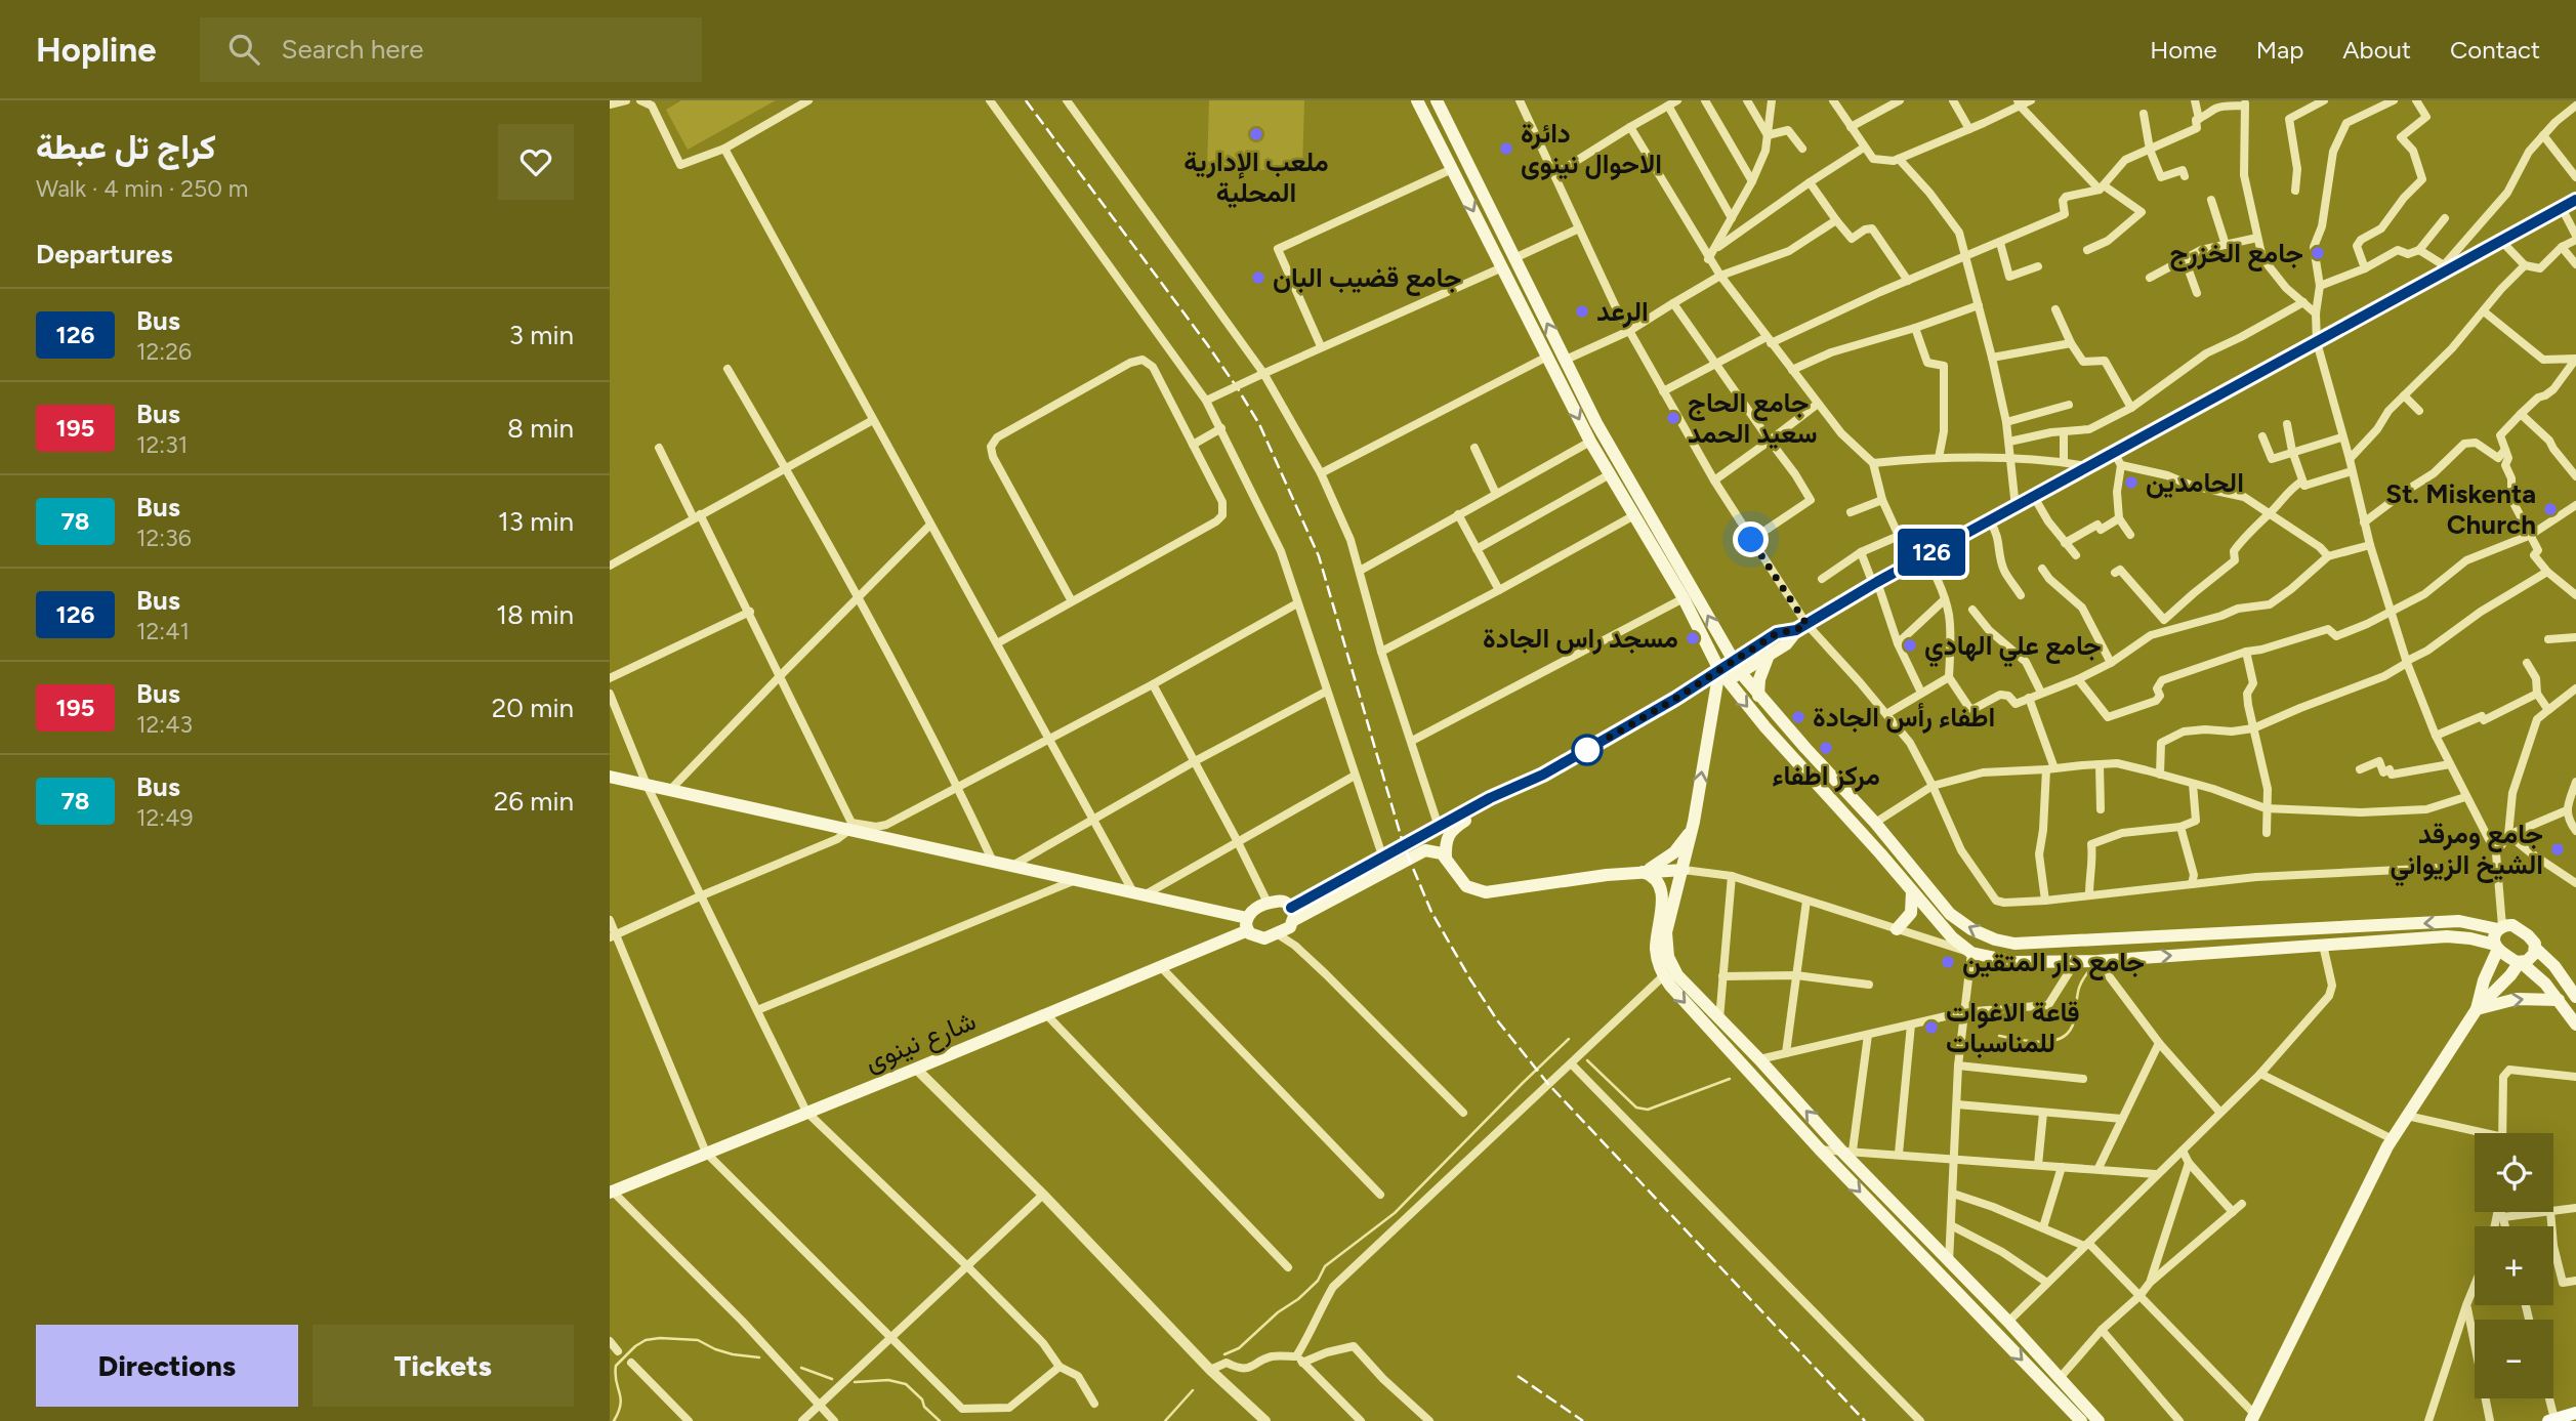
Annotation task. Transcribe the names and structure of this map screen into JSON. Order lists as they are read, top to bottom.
{
  "streets": {
    "main road": ["شارع نينوى"]
  },
  "places": [
    "ملعب الإدارية المحلية",
    "دائرة الاحوال نينوى",
    "جامع الخزرج",
    "جامع قضيب البان",
    "الرعد",
    "جامع الحاج سعيد الحمد",
    "الحامدين",
    "St. Miskenta Church",
    "مسجد راس الجادة",
    "جامع علي الهادي",
    "اطفاء رأس الجادة",
    "مركز اطفاء",
    "جامع ومرقد الشيخ الزيواني",
    "جامع دار المتقين",
    "قاعة الاغوات للمناسبات"
  ],
  "lines": ["bus line 126"],
  "page": {
    "header": "Hopline",
    "search": "Search here",
    "nav": [
      "Home",
      "Map",
      "About",
      "Contact"
    ],
    "heading": [
      ["كراج تل عبطة", "Walk · 4 min · 250 m"],
      "Departures"
    ],
    "on_map": "126",
    "list": [
      {
        "mark": "126",
        "name": "Bus",
        "note": "12:26",
        "value": "3 min"
      },
      {
        "mark": "195",
        "name": "Bus",
        "note": "12:31",
        "value": "8 min"
      },
      {
        "mark": "78",
        "name": "Bus",
        "note": "12:36",
        "value": "13 min"
      },
      {
        "mark": "126",
        "name": "Bus",
        "note": "12:41",
        "value": "18 min"
      },
      {
        "mark": "195",
        "name": "Bus",
        "note": "12:43",
        "value": "20 min"
      },
      {
        "mark": "78",
        "name": "Bus",
        "note": "12:49",
        "value": "26 min"
      }
    ],
    "map_buttons": ["+", "−"],
    "buttons": ["Directions", "Tickets"]
  }
}
